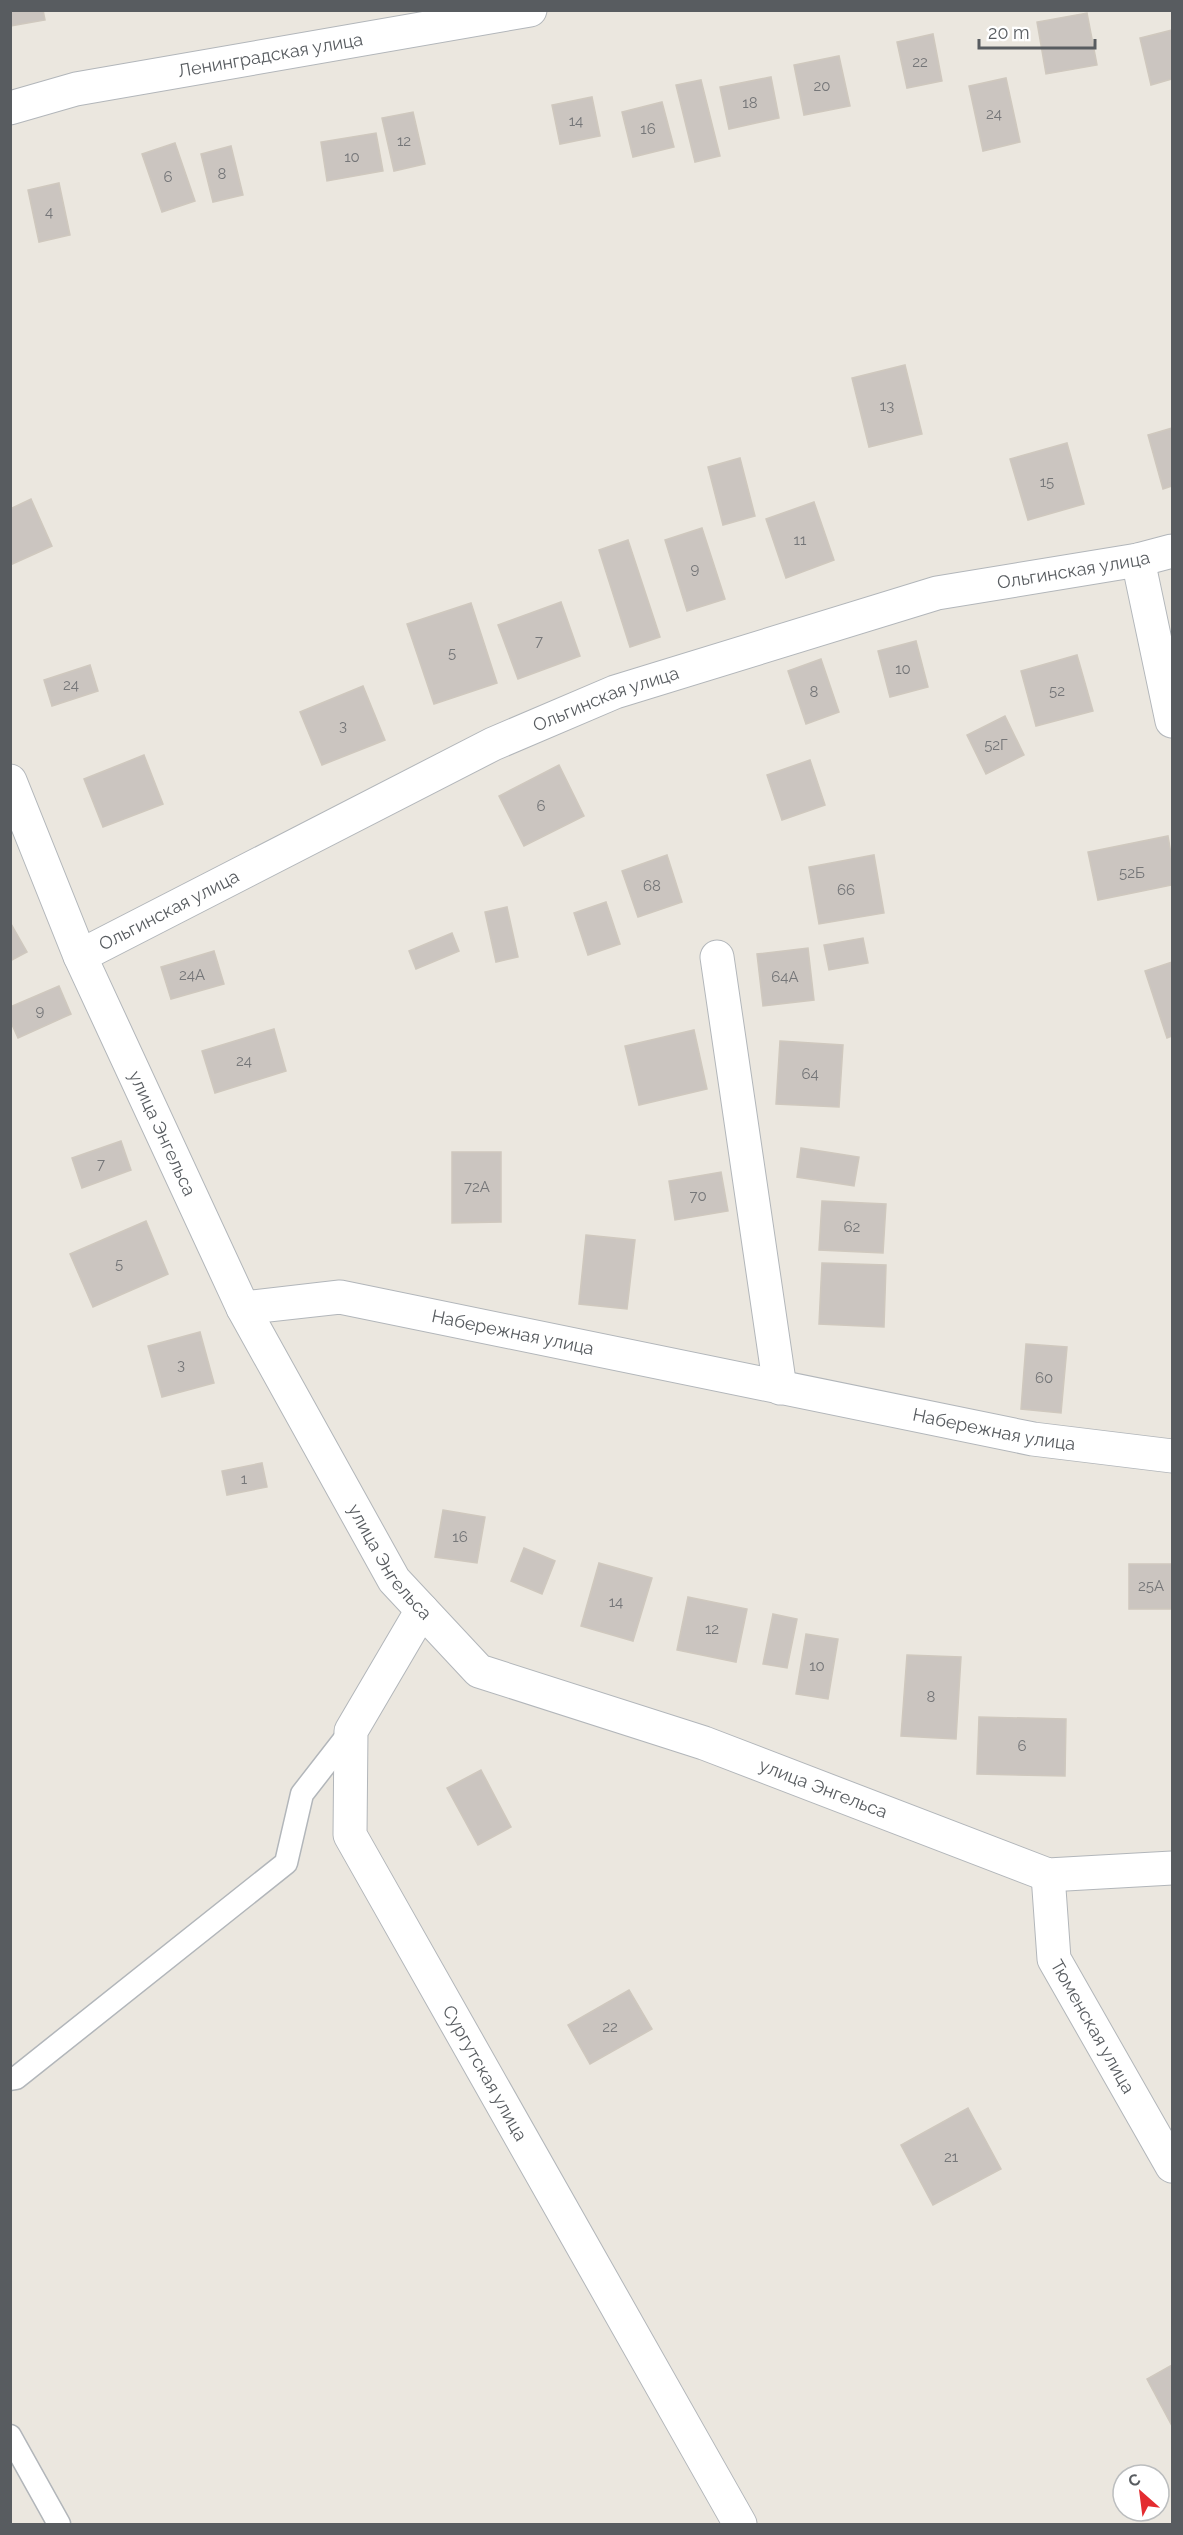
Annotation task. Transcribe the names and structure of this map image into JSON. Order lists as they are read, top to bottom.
{
  "streets": {
    "street": [
      "Ленинградская улица",
      "Ольгинская улица",
      "улица Энгельса",
      "Набережная улица",
      "Тюменская улица",
      "Сургутская улица"
    ]
  },
  "crossings": [
    ["Ольгинская улица", "улица Энгельса"],
    ["улица Энгельса", "Набережная улица"],
    ["улица Энгельса", "Тюменская улица"],
    ["улица Энгельса", "Сургутская улица"]
  ],
  "house_numbers": [
    "22",
    "20",
    "18",
    "24",
    "14",
    "16",
    "12",
    "10",
    "8",
    "6",
    "4",
    "13",
    "15",
    "11",
    "9",
    "7",
    "5",
    "10",
    "24",
    "52",
    "8",
    "3",
    "52Г",
    "6",
    "52Б",
    "68",
    "66",
    "24А",
    "64А",
    "9",
    "24",
    "64",
    "7",
    "72А",
    "70",
    "62",
    "5",
    "3",
    "60",
    "1",
    "16",
    "25А",
    "14",
    "12",
    "10",
    "8",
    "6",
    "22",
    "21"
  ],
  "scale_bar": "20 m",
  "north": "top left"
}
